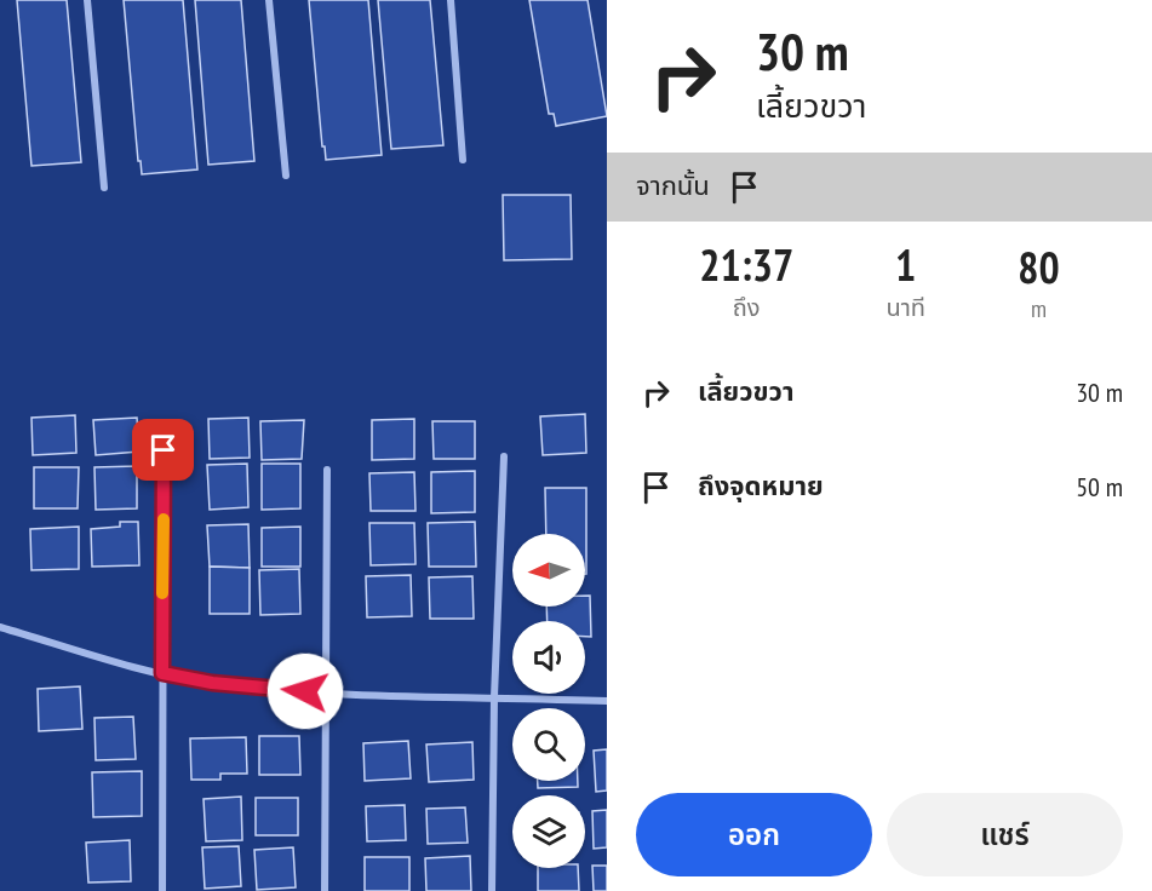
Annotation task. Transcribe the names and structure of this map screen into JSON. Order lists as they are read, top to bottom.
{
  "north": "left",
  "page": {
    "turn": ["30 m", "เลี้ยวขวา"],
    "then": "จากนั้น",
    "eta": [
      "21:37",
      "ถึง",
      "1",
      "นาที",
      "80",
      "m"
    ],
    "list": [
      {
        "name": "เลี้ยวขวา",
        "value": "30 m"
      },
      {
        "name": "ถึงจุดหมาย",
        "value": "50 m"
      }
    ],
    "buttons": ["ออก", "แชร์"]
  }
}
